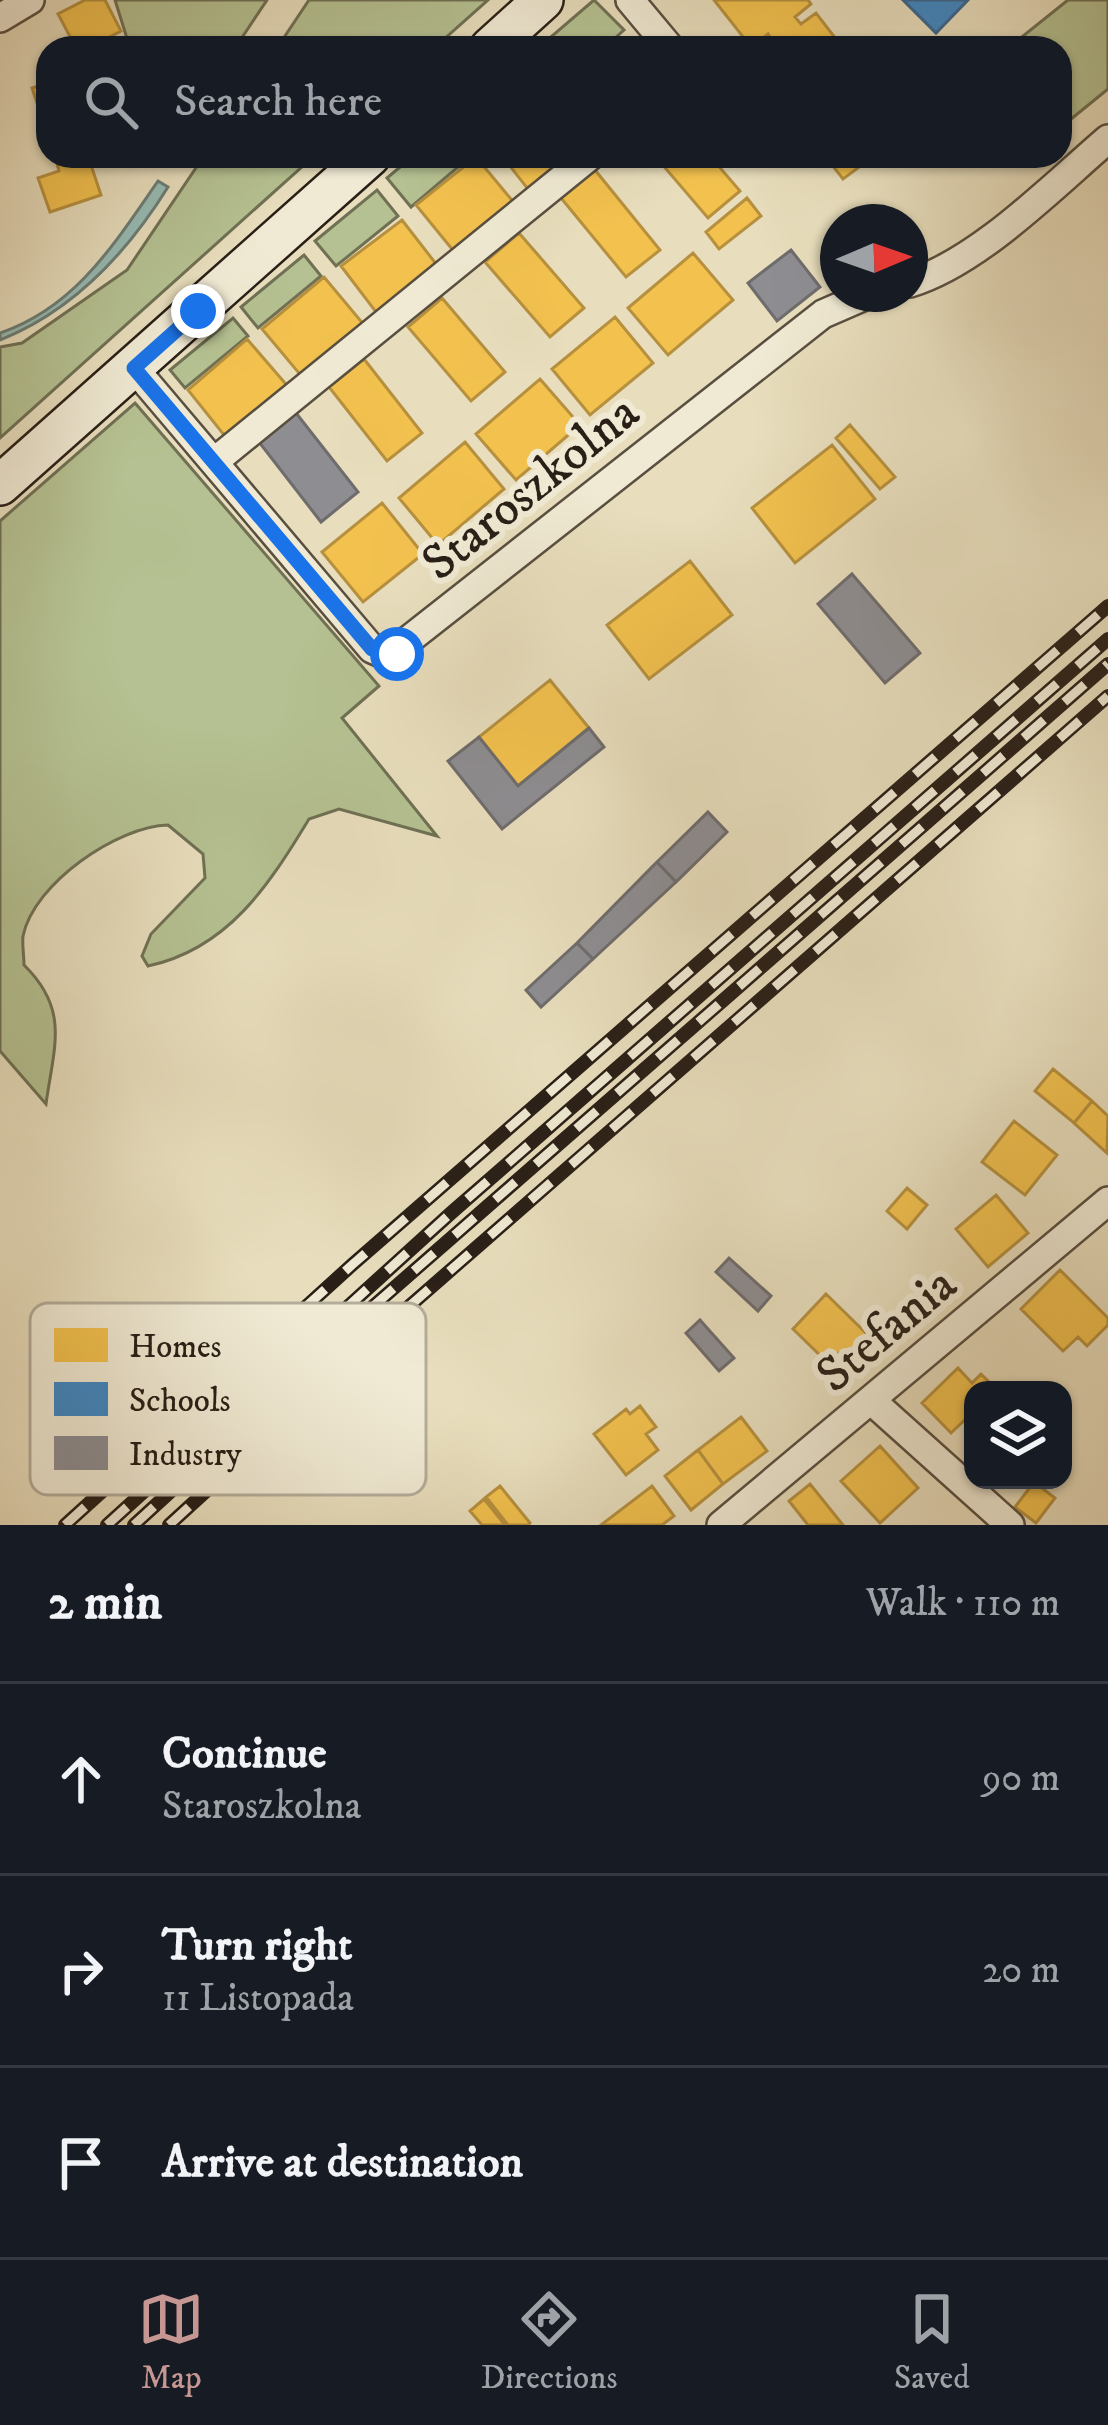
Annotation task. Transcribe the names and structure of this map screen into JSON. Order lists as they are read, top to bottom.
{
  "streets": {
    "street": ["Staroszkolna", "Stefania"]
  },
  "legend": ["Homes", "Schools", "Industry"],
  "north": "right",
  "page": {
    "search": "Search here",
    "heading": ["2 min", "Walk · 110 m"],
    "list": [
      ["Continue", "Staroszkolna", "90 m"],
      ["Turn right", "11 Listopada", "20 m"],
      "Arrive at destination"
    ],
    "nav": ["Map", "Directions", "Saved"]
  }
}
